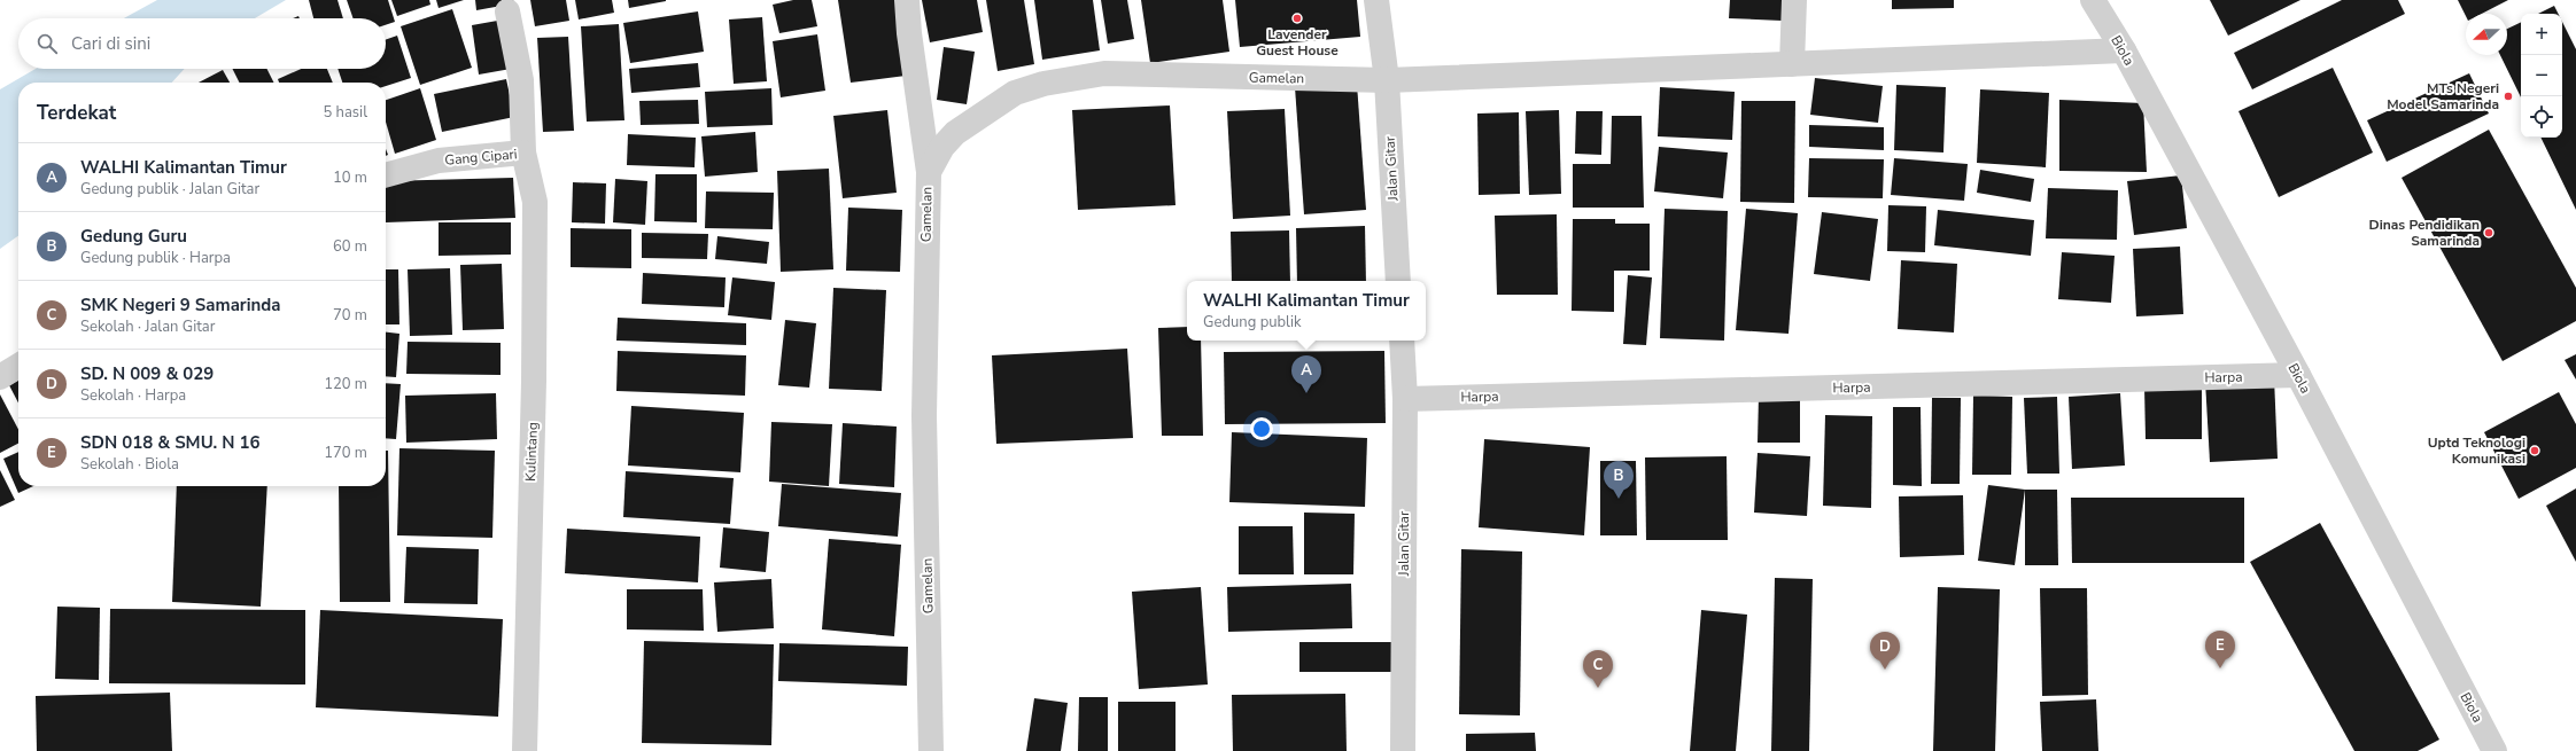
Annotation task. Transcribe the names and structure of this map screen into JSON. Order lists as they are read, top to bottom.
{
  "streets": {
    "street": [
      "Biola",
      "Gamelan",
      "Gang Cipari",
      "Jalan Gitar",
      "Harpa",
      "Kulintang"
    ]
  },
  "crossings": [
    ["Biola", "Gamelan"],
    ["Biola", "Harpa"],
    ["Gamelan", "Jalan Gitar"],
    ["Gang Cipari", "Kulintang"],
    ["Jalan Gitar", "Harpa"]
  ],
  "places": [
    "Lavender Guest House",
    "MTs Negeri Model Samarinda",
    "Dinas Pendidikan Samarinda",
    "Uptd Teknologi Komunikasi"
  ],
  "north": "left",
  "page": {
    "map_buttons": ["+", "−"],
    "search": "Cari di sini",
    "heading": ["Terdekat", "5 hasil"],
    "list": [
      {
        "mark": "A",
        "name": "WALHI Kalimantan Timur",
        "note": "Gedung publik · Jalan Gitar",
        "value": "10 m"
      },
      {
        "mark": "B",
        "name": "Gedung Guru",
        "note": "Gedung publik · Harpa",
        "value": "60 m"
      },
      {
        "mark": "C",
        "name": "SMK Negeri 9 Samarinda",
        "note": "Sekolah · Jalan Gitar",
        "value": "70 m"
      },
      {
        "mark": "D",
        "name": "SD. N 009 & 029",
        "note": "Sekolah · Harpa",
        "value": "120 m"
      },
      {
        "mark": "E",
        "name": "SDN 018 & SMU. N 16",
        "note": "Sekolah · Biola",
        "value": "170 m"
      }
    ],
    "popup": ["WALHI Kalimantan Timur", "Gedung publik"],
    "pins": [
      "A",
      "B",
      "E",
      "D",
      "C"
    ]
  }
}
